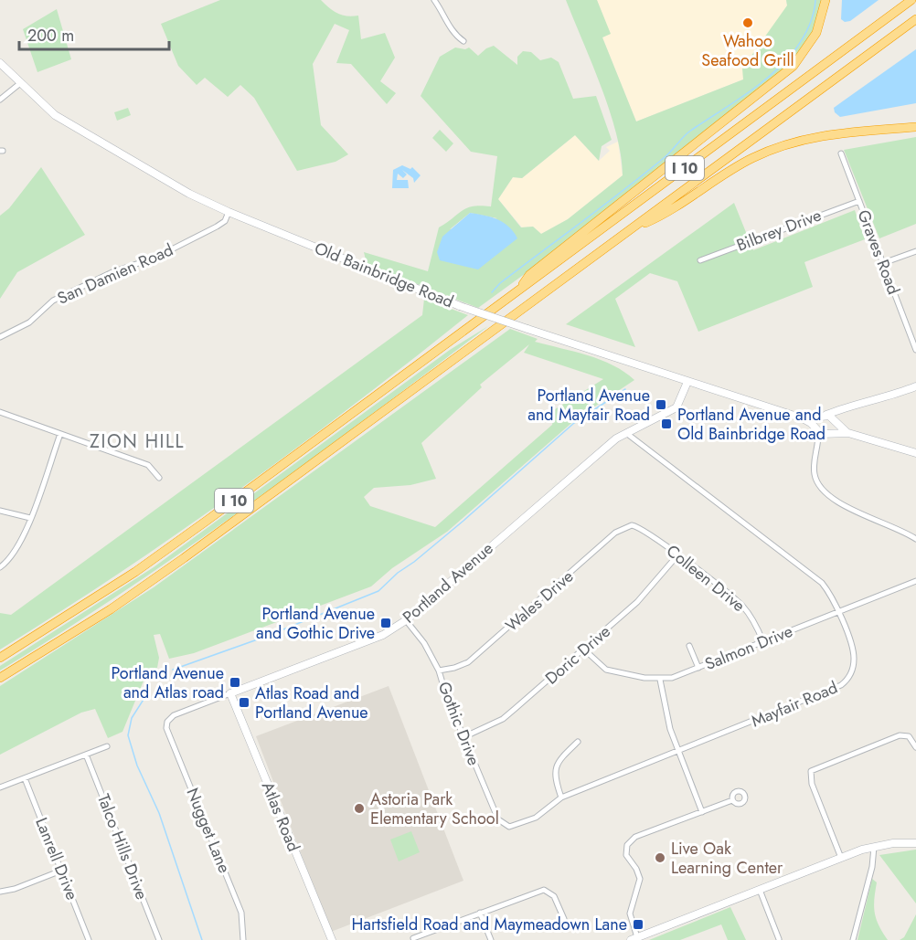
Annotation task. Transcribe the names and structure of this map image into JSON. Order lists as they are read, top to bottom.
{
  "streets": {
    "highway": ["I 10"],
    "street": [
      "Bilbrey Drive",
      "Graves Road",
      "San Damien Road",
      "Old Bainbridge Road",
      "Colleen Drive",
      "Portland Avenue",
      "Wales Drive",
      "Salmon Drive",
      "Doric Drive",
      "Mayfair Road",
      "Gothic Drive",
      "Atlas Road",
      "Nugget Lane",
      "Talco Hills Drive",
      "Lanrell Drive"
    ]
  },
  "crossings": [
    ["Bilbrey Drive", "Graves Road"],
    ["San Damien Road", "Old Bainbridge Road"],
    ["Old Bainbridge Road", "Portland Avenue"],
    ["Colleen Drive", "Wales Drive"],
    ["Colleen Drive", "Salmon Drive"],
    ["Colleen Drive", "Doric Drive"],
    ["Portland Avenue", "Mayfair Road"],
    ["Portland Avenue", "Gothic Drive"],
    ["Portland Avenue", "Atlas Road"],
    ["Portland Avenue", "Nugget Lane"],
    ["Wales Drive", "Gothic Drive"],
    ["Salmon Drive", "Doric Drive"],
    ["Salmon Drive", "Mayfair Road"],
    ["Doric Drive", "Gothic Drive"],
    ["Mayfair Road", "Gothic Drive"]
  ],
  "districts": ["ZION HILL"],
  "places": {
    "other": ["Wahoo Seafood Grill", "Astoria Park Elementary School", "Live Oak Learning Center"],
    "transit": [
      "Portland Avenue and Mayfair Road",
      "Portland Avenue and Old Bainbridge Road",
      "Portland Avenue and Gothic Drive",
      "Portland Avenue and Atlas road",
      "Atlas Road and Portland Avenue",
      "Hartsfield Road and Maymeadown Lane"
    ]
  },
  "scale_bar": "200 m"
}
